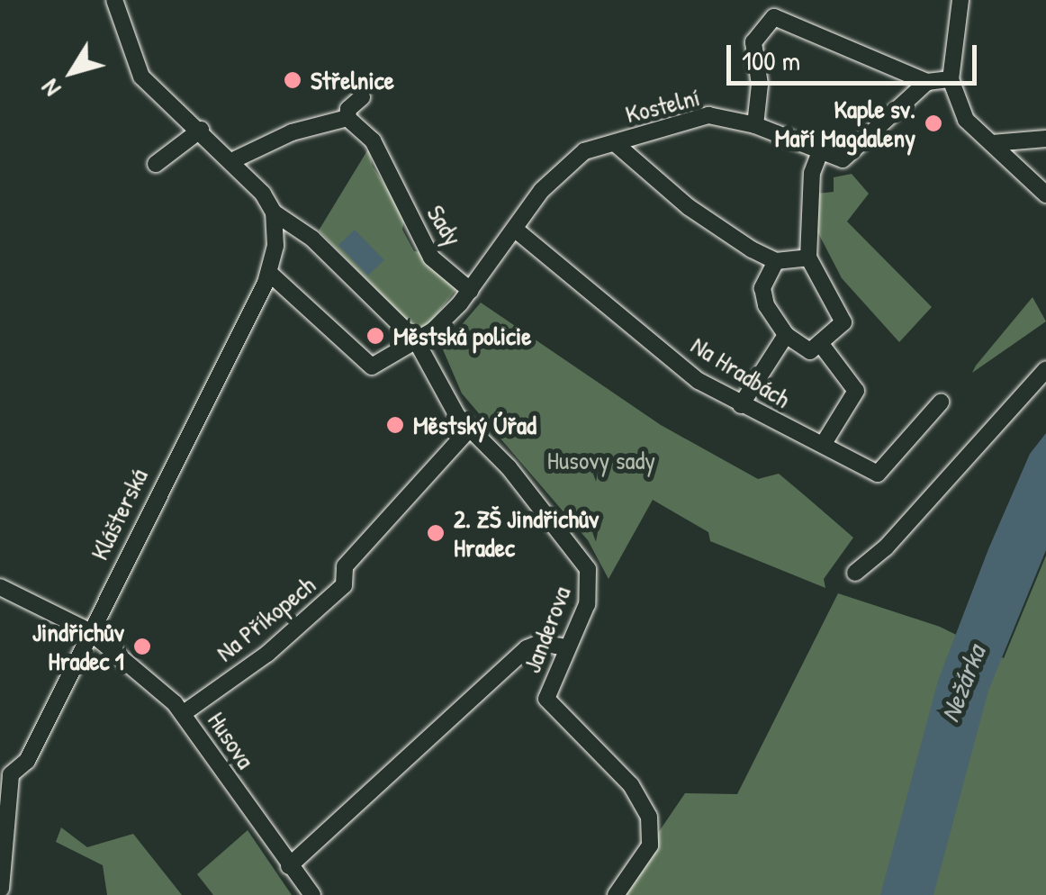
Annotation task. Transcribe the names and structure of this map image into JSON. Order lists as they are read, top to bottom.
{
  "streets": {
    "street": [
      "Kostelní",
      "Sady",
      "Na Hradbách",
      "Klášterská",
      "Na Příkopech",
      "Janderova",
      "Husova"
    ]
  },
  "crossings": [
    ["Kostelní", "Sady"],
    ["Kostelní", "Na Hradbách"],
    ["Klášterská", "Janderova"],
    ["Klášterská", "Husova"],
    ["Na Příkopech", "Janderova"],
    ["Na Příkopech", "Husova"]
  ],
  "water": ["Nežárka"],
  "parks": ["Husovy sady"],
  "places": [
    "Střelnice",
    "Kaple sv. Maří Magdaleny",
    "Městská policie",
    "Městský Úřad",
    "2. ZŠ Jindřichův Hradec",
    "Jindřichův Hradec 1"
  ],
  "scale_bar": "100 m",
  "north": "bottom left"
}
